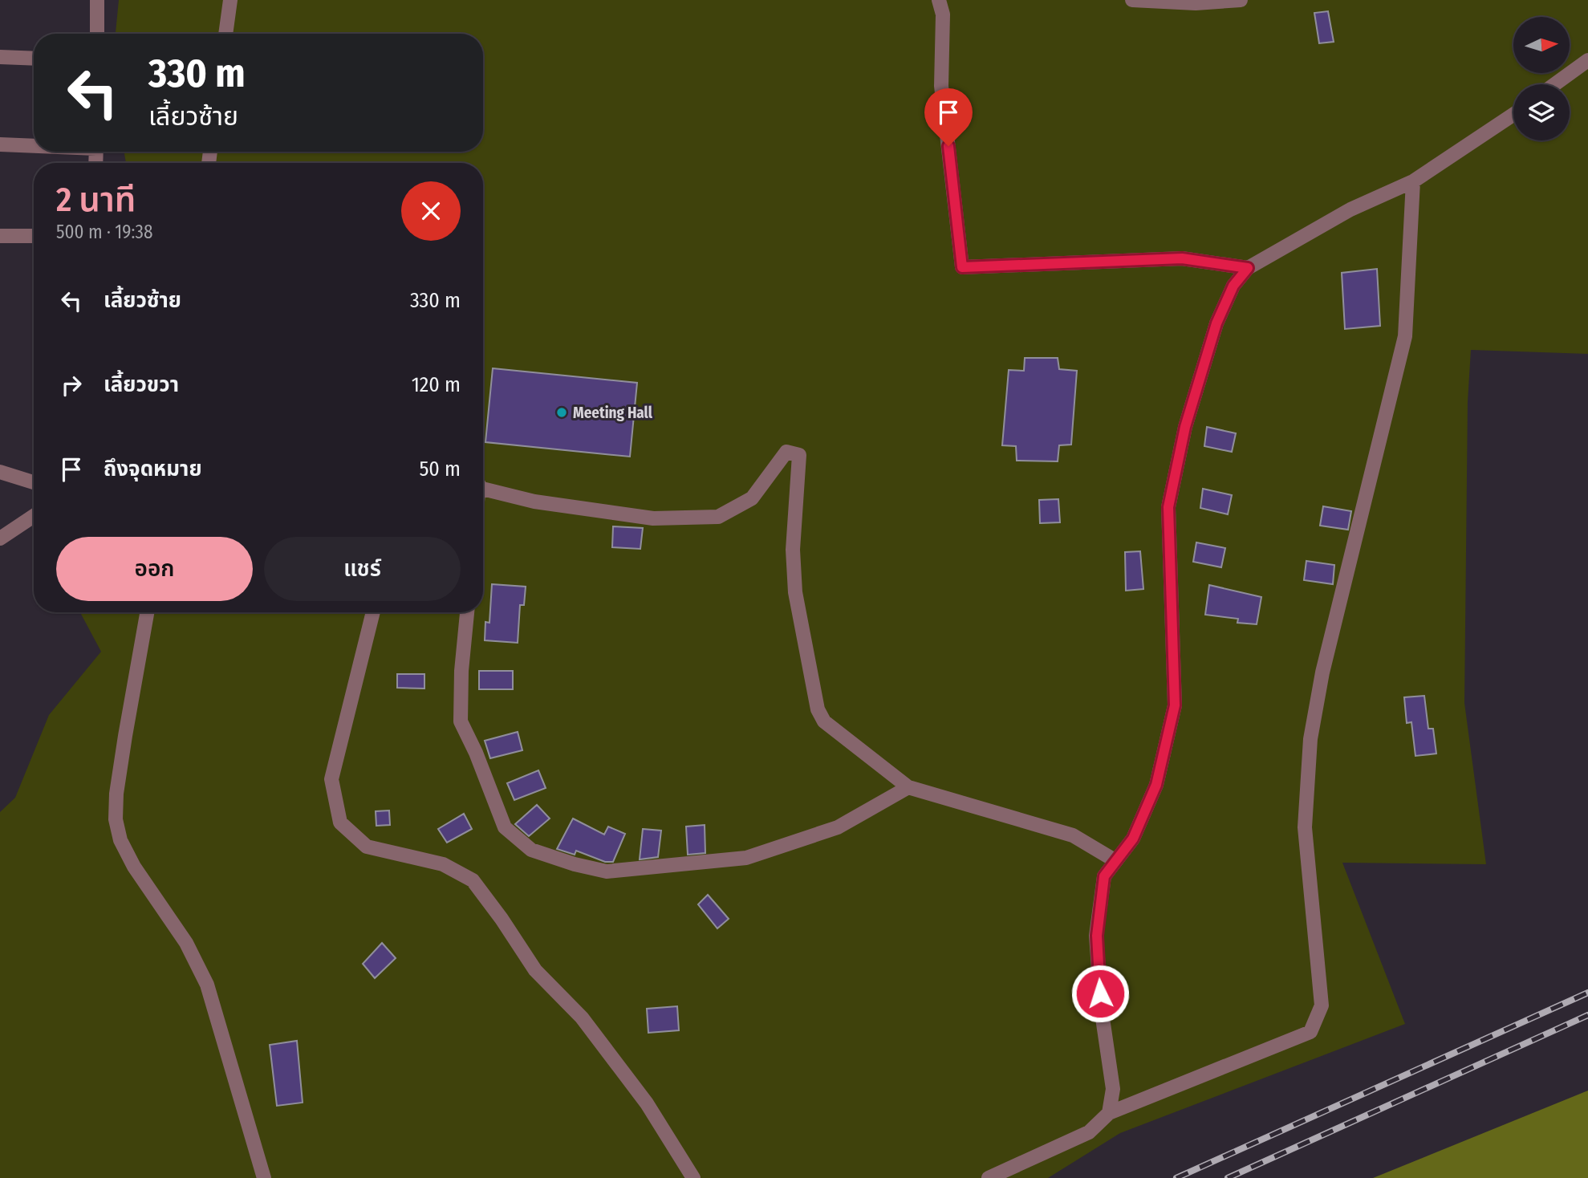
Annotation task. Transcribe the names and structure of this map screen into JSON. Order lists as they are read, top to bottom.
{
  "places": ["Meeting Hall"],
  "north": "right",
  "page": {
    "turn": ["330 m", "เลี้ยวซ้าย"],
    "heading": ["2 นาที", "500 m · 19:38"],
    "list": [
      {
        "name": "เลี้ยวซ้าย",
        "value": "330 m"
      },
      {
        "name": "เลี้ยวขวา",
        "value": "120 m"
      },
      {
        "name": "ถึงจุดหมาย",
        "value": "50 m"
      }
    ],
    "buttons": ["ออก", "แชร์"]
  }
}
